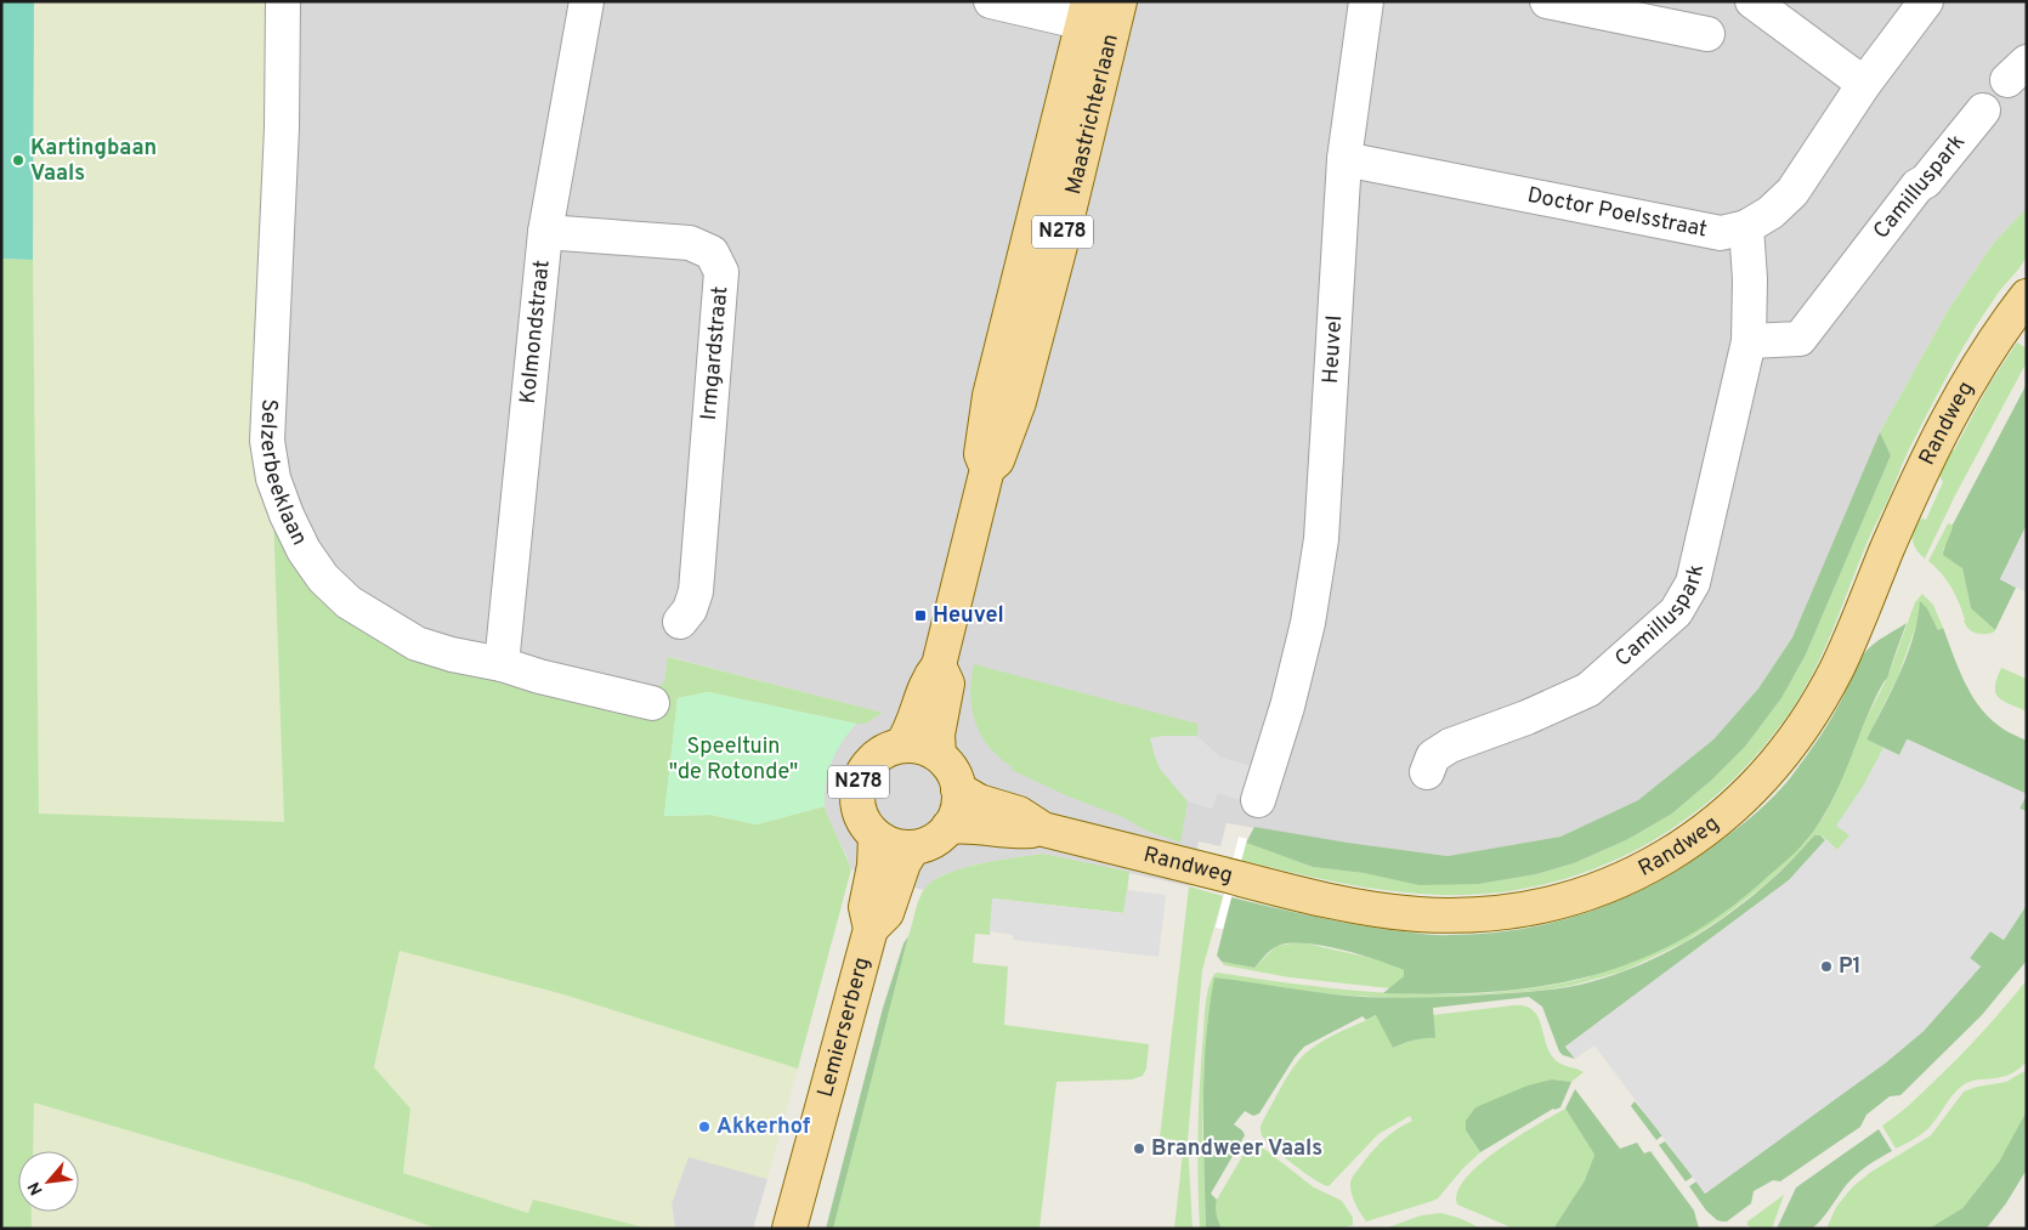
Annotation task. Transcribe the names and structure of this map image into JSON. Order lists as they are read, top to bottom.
{
  "streets": {
    "main road": [
      "Maastrichterlaan",
      "N278",
      "Randweg",
      "Lemierserberg"
    ],
    "street": [
      "Camilluspark",
      "Doctor Poelsstraat",
      "Kolmondstraat",
      "Heuvel",
      "Irmgardstraat",
      "Selzerbeeklaan"
    ]
  },
  "crossings": [
    ["Maastrichterlaan", "N278"],
    ["Maastrichterlaan", "Randweg"],
    ["Maastrichterlaan", "Lemierserberg"],
    ["Camilluspark", "Doctor Poelsstraat"],
    ["Doctor Poelsstraat", "Heuvel"],
    ["N278", "Randweg"],
    ["N278", "Lemierserberg"],
    ["Kolmondstraat", "Irmgardstraat"],
    ["Kolmondstraat", "Selzerbeeklaan"],
    ["Randweg", "Lemierserberg"]
  ],
  "parks": ["Speeltuin \"de Rotonde\""],
  "places": {
    "other": [
      "Kartingbaan Vaals",
      "P1",
      "Akkerhof",
      "Brandweer Vaals"
    ],
    "transit": ["Heuvel"]
  },
  "north": "bottom left"
}
